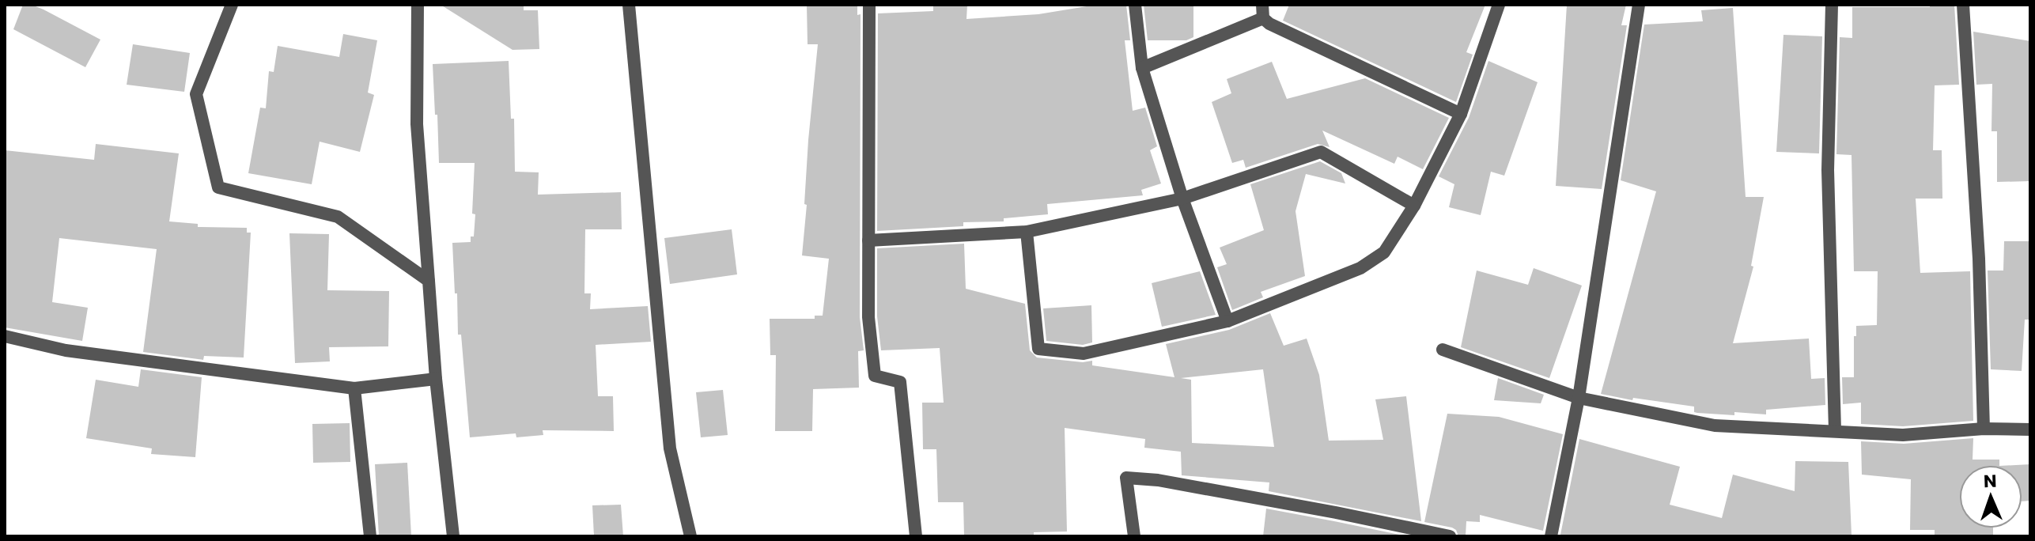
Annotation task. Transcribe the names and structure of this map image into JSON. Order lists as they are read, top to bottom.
{
  "north": "top"
}
